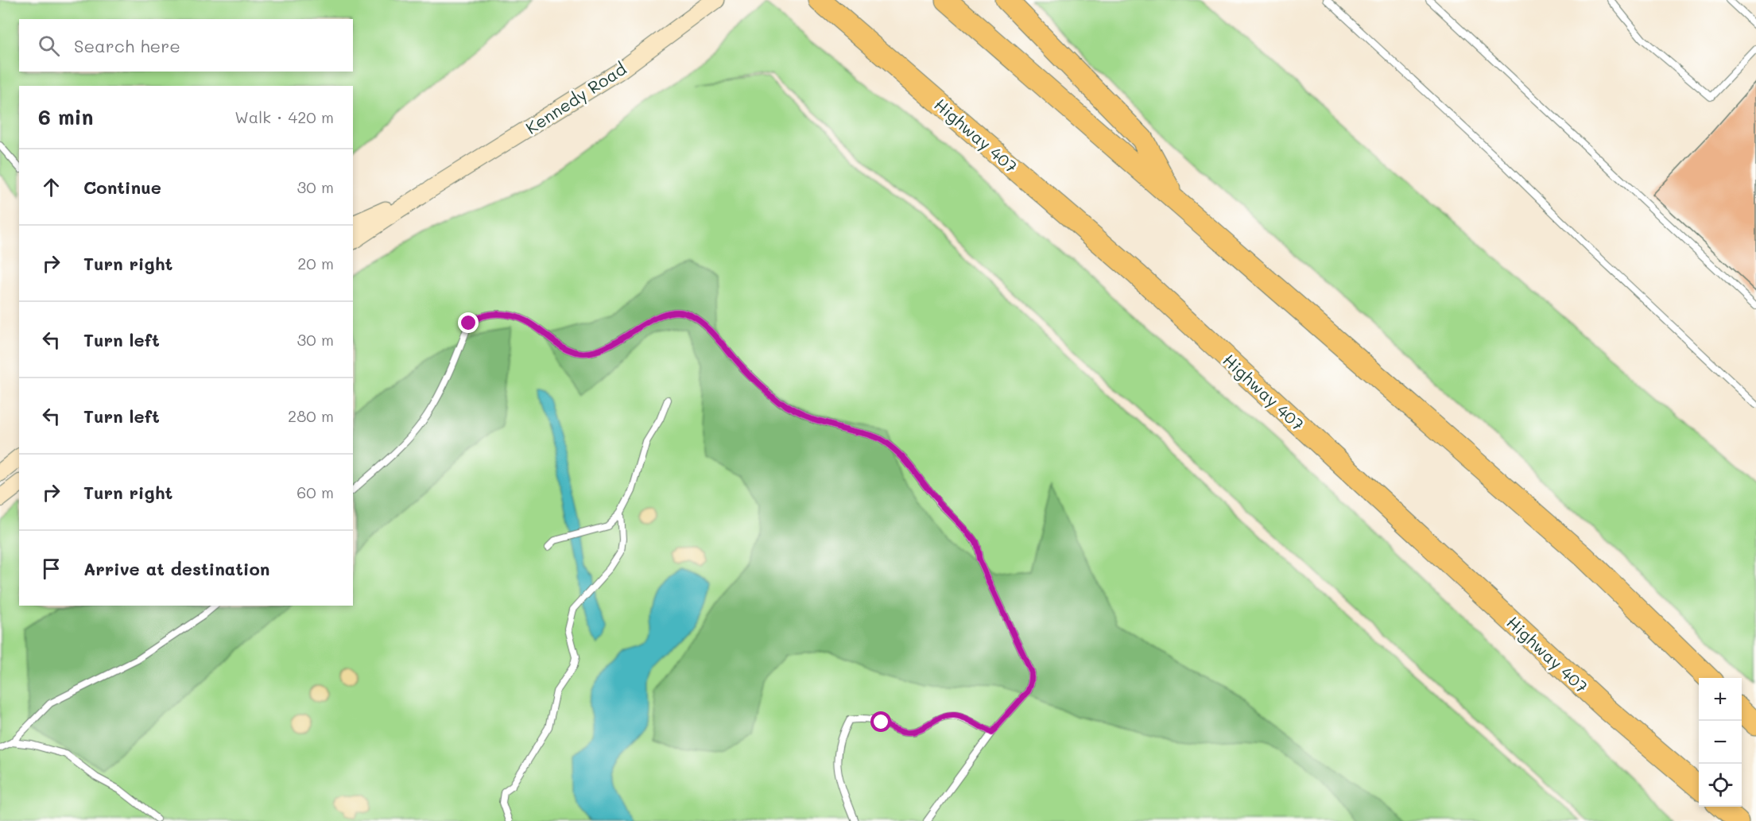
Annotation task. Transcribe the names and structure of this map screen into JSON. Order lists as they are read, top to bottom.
{
  "streets": {
    "highway": ["Highway 407"],
    "main road": ["Kennedy Road"]
  },
  "page": {
    "search": "Search here",
    "heading": ["6 min", "Walk · 420 m"],
    "list": [
      ["Continue", "30 m"],
      ["Turn right", "20 m"],
      ["Turn left", "30 m"],
      ["Turn left", "280 m"],
      ["Turn right", "60 m"],
      "Arrive at destination"
    ],
    "map_buttons": ["+", "−"]
  }
}
